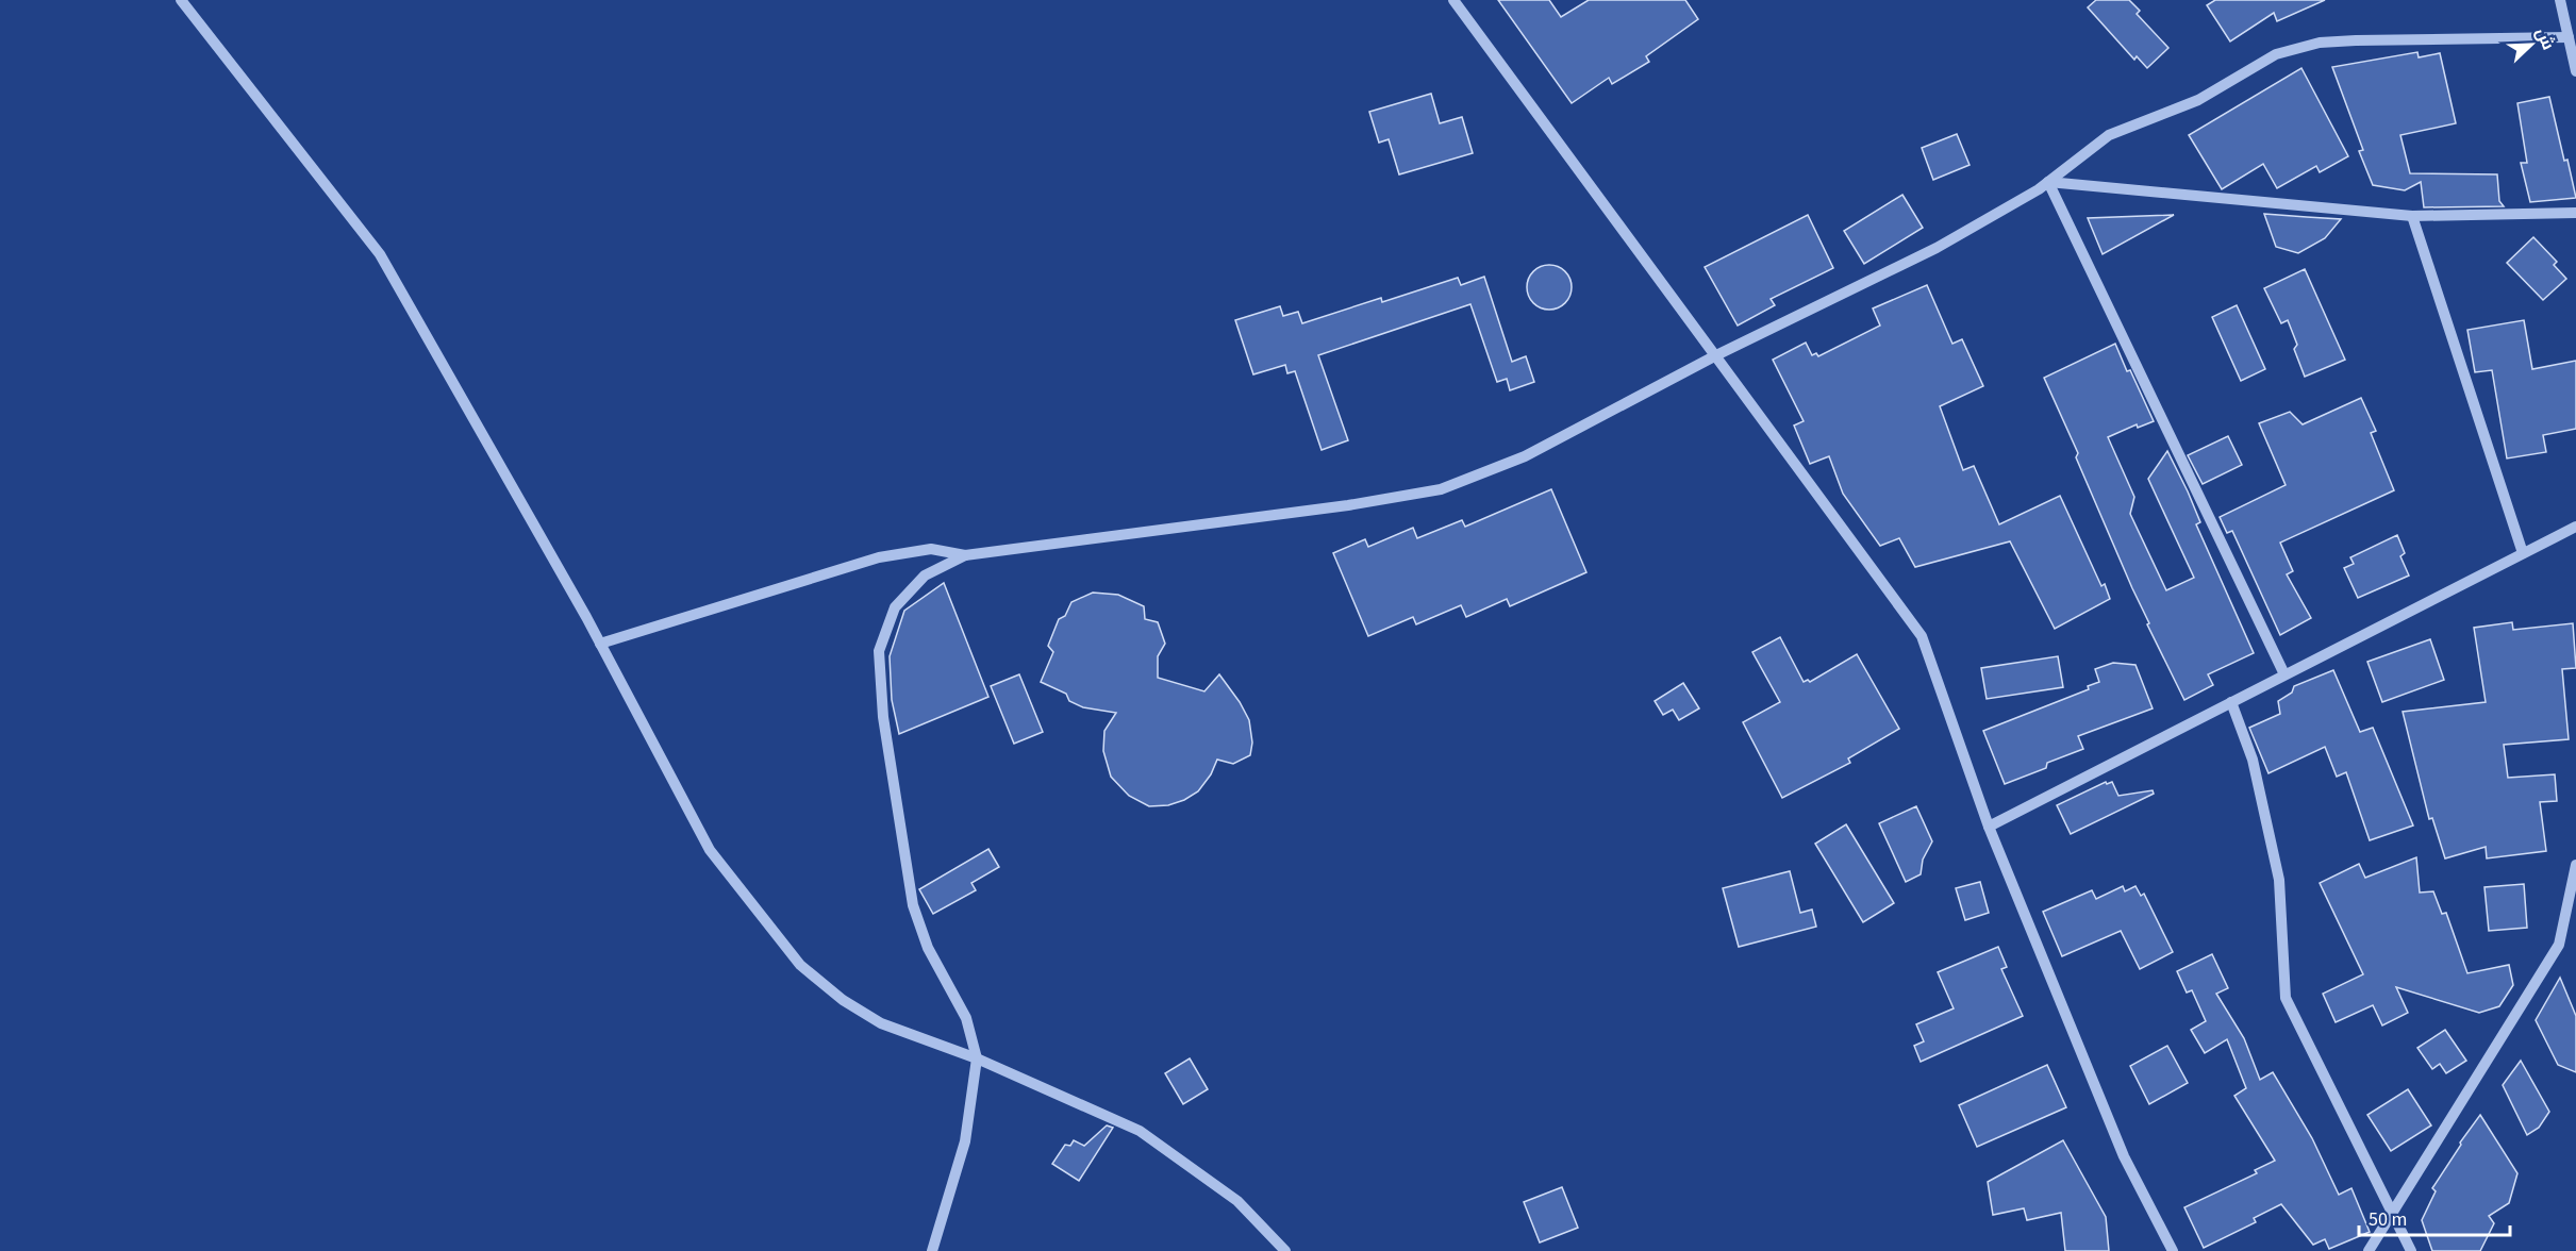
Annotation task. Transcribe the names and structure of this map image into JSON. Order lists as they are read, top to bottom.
{
  "scale_bar": "50 m",
  "north": "top right"
}
